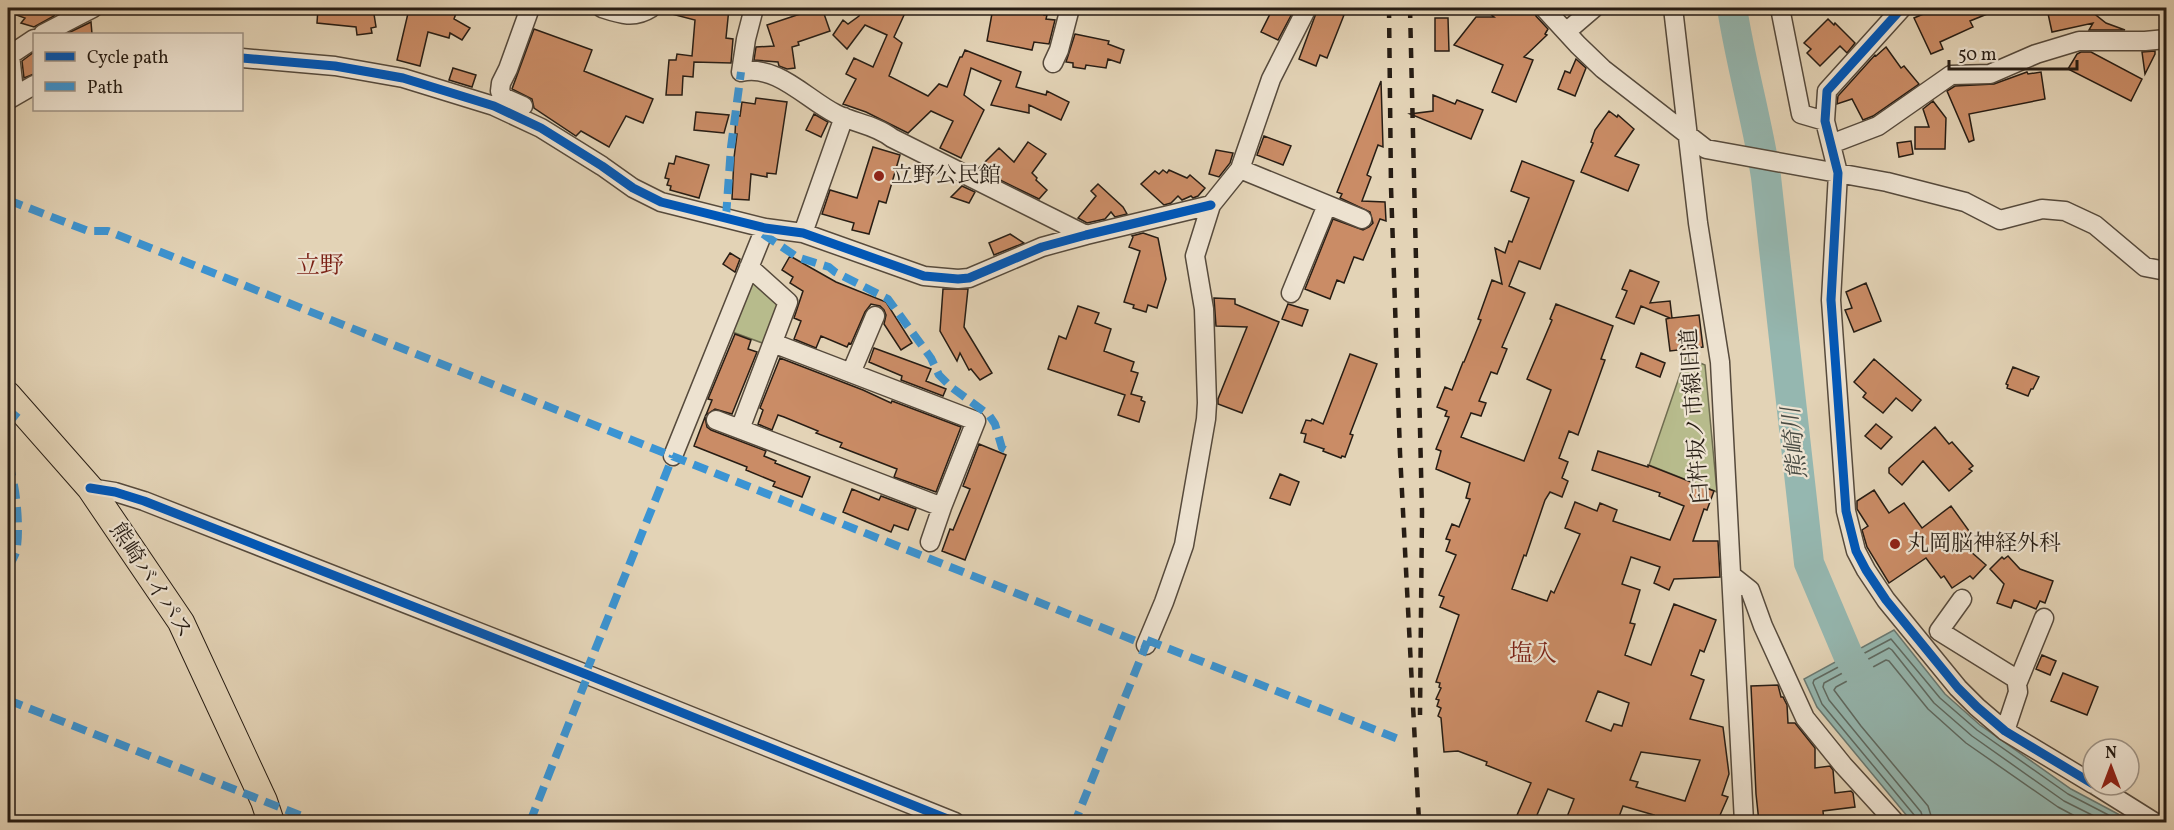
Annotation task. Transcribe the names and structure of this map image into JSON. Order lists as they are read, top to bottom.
{
  "streets": {
    "highway": ["熊崎バイパス"],
    "street": ["臼杵坂ノ市線旧道"]
  },
  "districts": ["立野", "塩入"],
  "water": ["熊崎川"],
  "places": ["立野公民館", "丸岡脳神経外科"],
  "legend": ["Cycle path", "Path"],
  "scale_bar": "50 m",
  "north": "top"
}
